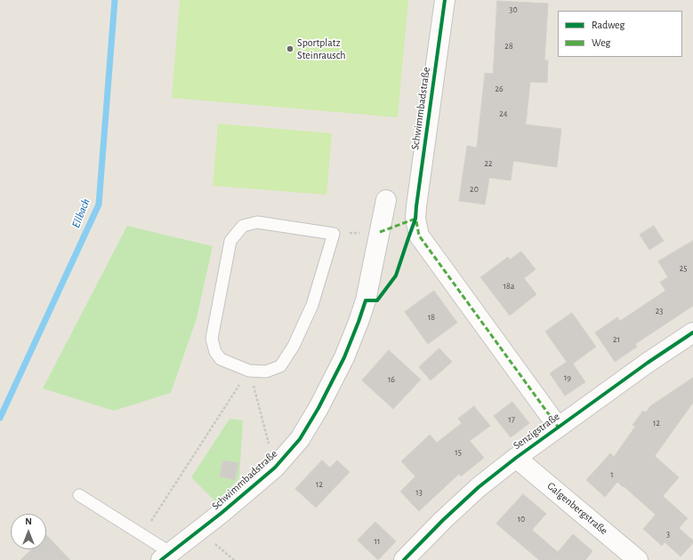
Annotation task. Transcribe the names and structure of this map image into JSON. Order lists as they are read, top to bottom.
{
  "streets": {
    "street": ["Schwimmbadstraße", "Senzigstraße", "Galgenbergstraße"]
  },
  "crossings": [
    ["Schwimmbadstraße", "Senzigstraße"],
    ["Senzigstraße", "Galgenbergstraße"]
  ],
  "water": ["Ellbach"],
  "places": ["Sportplatz Steinrausch"],
  "house_numbers": [
    "30",
    "28",
    "26",
    "24",
    "22",
    "20",
    "25",
    "18a",
    "23",
    "18",
    "21",
    "19",
    "16",
    "17",
    "12",
    "15",
    "1",
    "12",
    "13",
    "10",
    "3",
    "11"
  ],
  "legend": ["Radweg", "Weg"],
  "north": "top"
}
